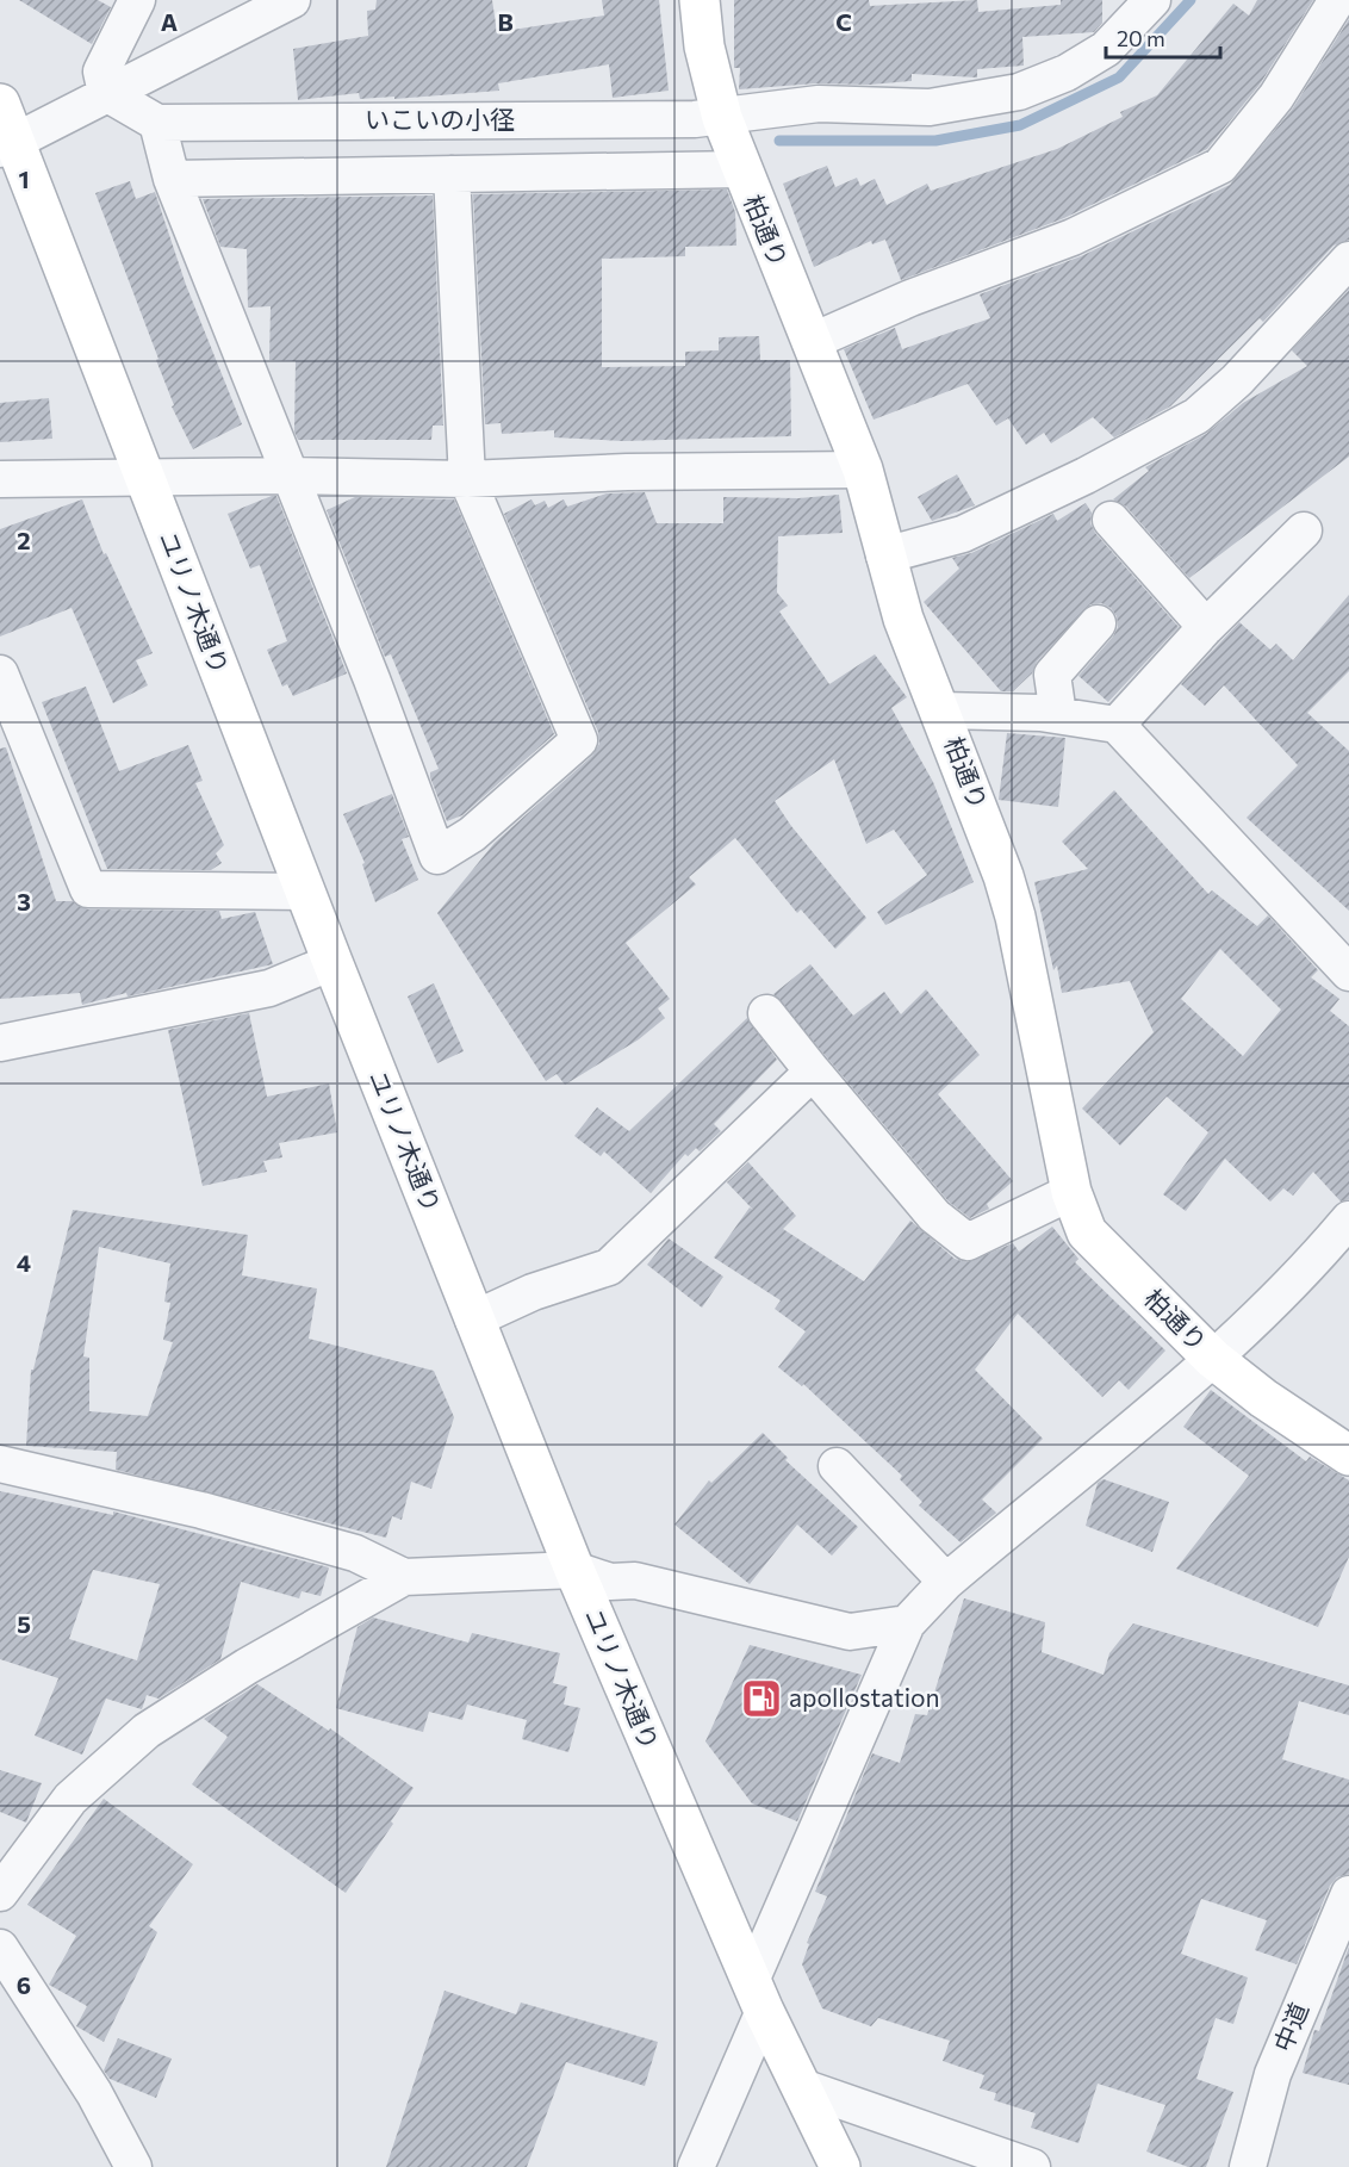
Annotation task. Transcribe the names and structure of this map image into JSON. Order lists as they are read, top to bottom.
{
  "streets": {
    "street": [
      "いこいの小径",
      "柏通り",
      "ユリノ木通り",
      "中道"
    ]
  },
  "crossings": [
    ["いこいの小径", "柏通り"]
  ],
  "places": {
    "fuel station": ["apollostation"]
  },
  "scale_bar": "20 m",
  "grid": {
    "columns": ["A", "B", "C"],
    "rows": [
      "1",
      "2",
      "3",
      "4",
      "5",
      "6"
    ]
  }
}
